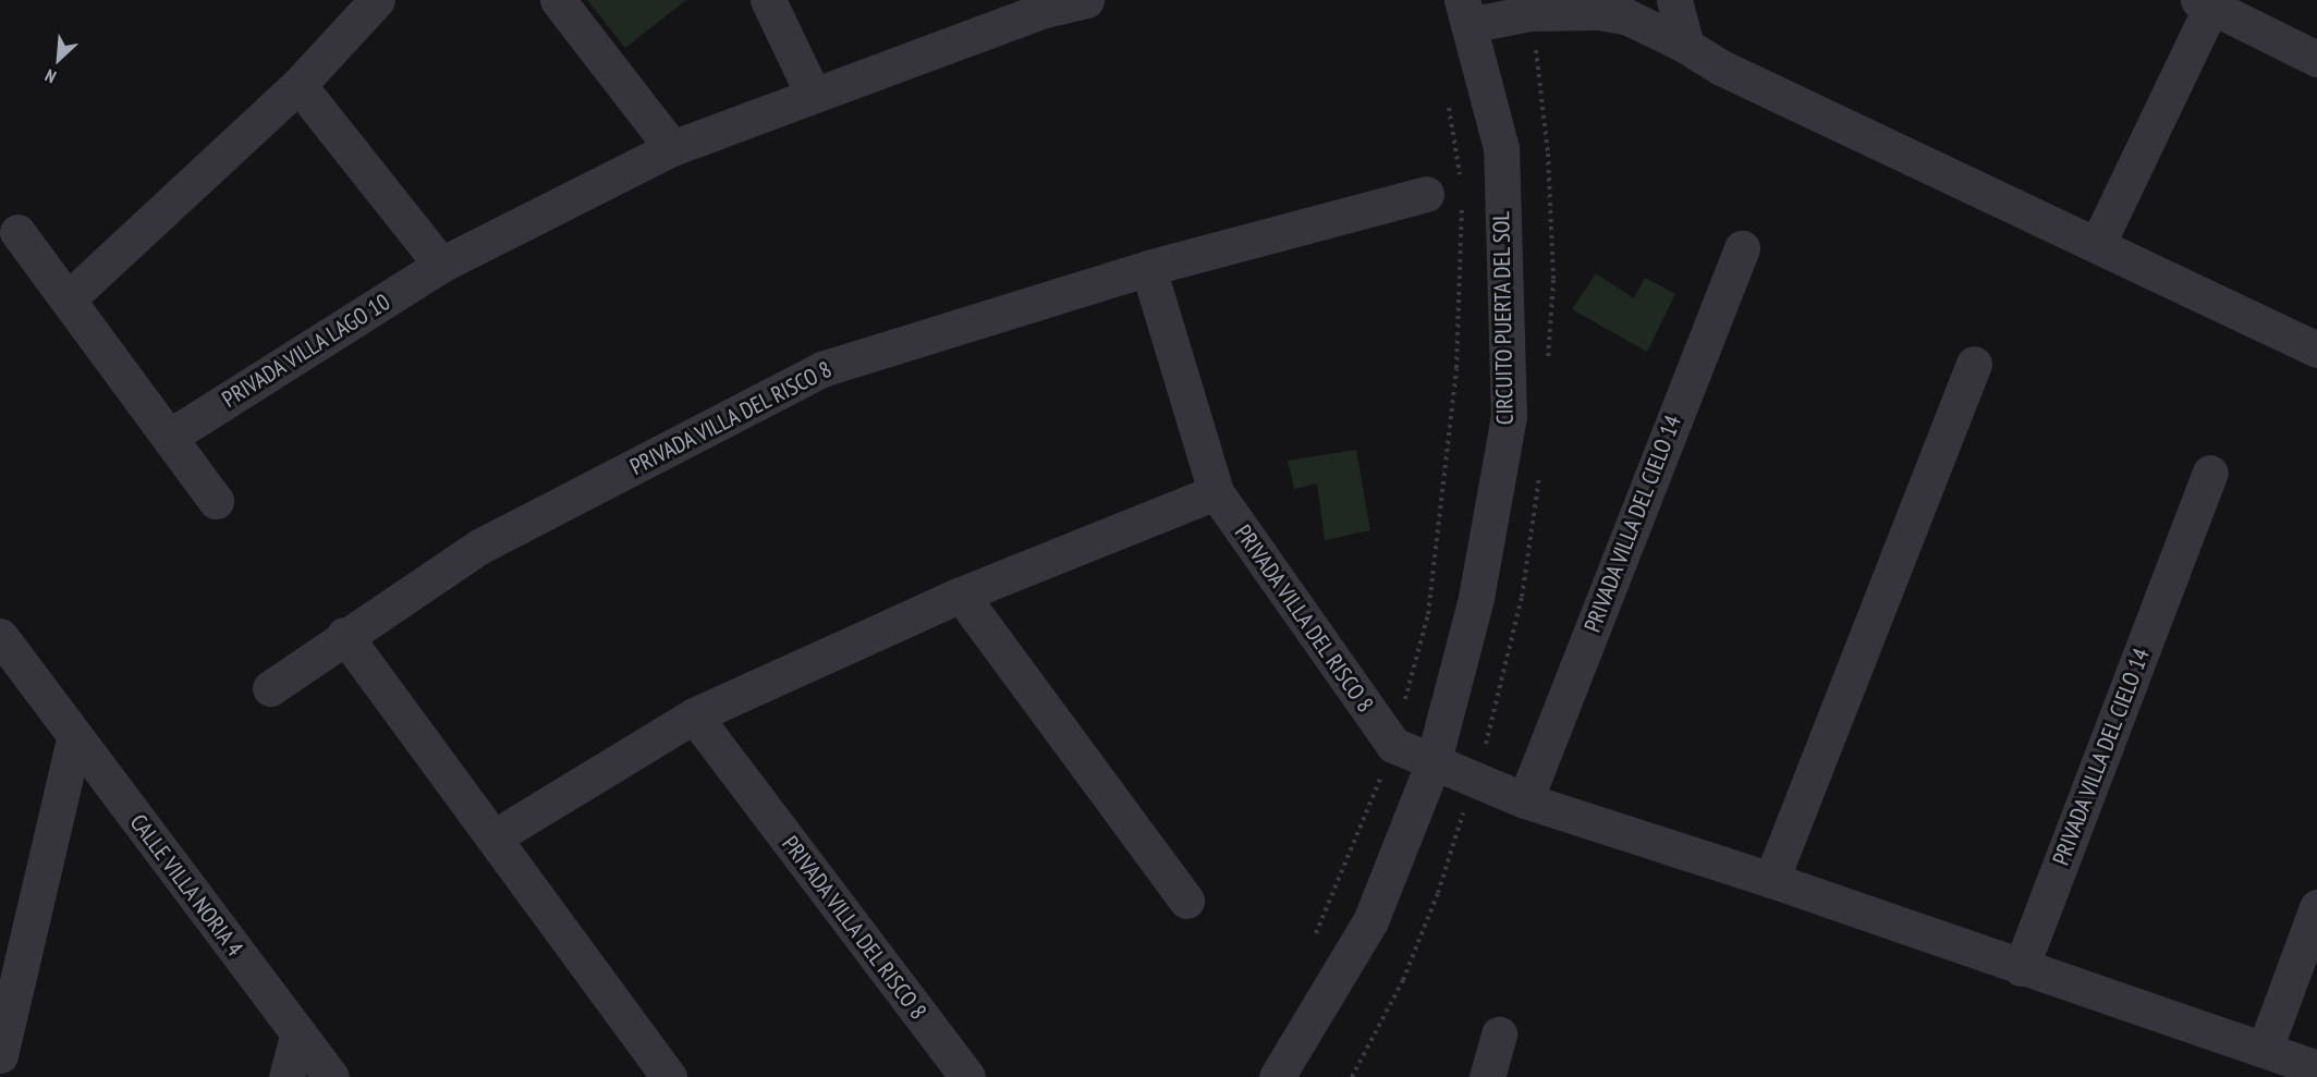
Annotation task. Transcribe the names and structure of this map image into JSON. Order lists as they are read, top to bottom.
{
  "streets": {
    "street": [
      "CIRCUITO PUERTA DEL SOL",
      "PRIVADA VILLA LAGO 10",
      "PRIVADA VILLA DEL RISCO 8",
      "PRIVADA VILLA DEL CIELO 14",
      "CALLE VILLA NORIA 4"
    ]
  },
  "north": "bottom left"
}
